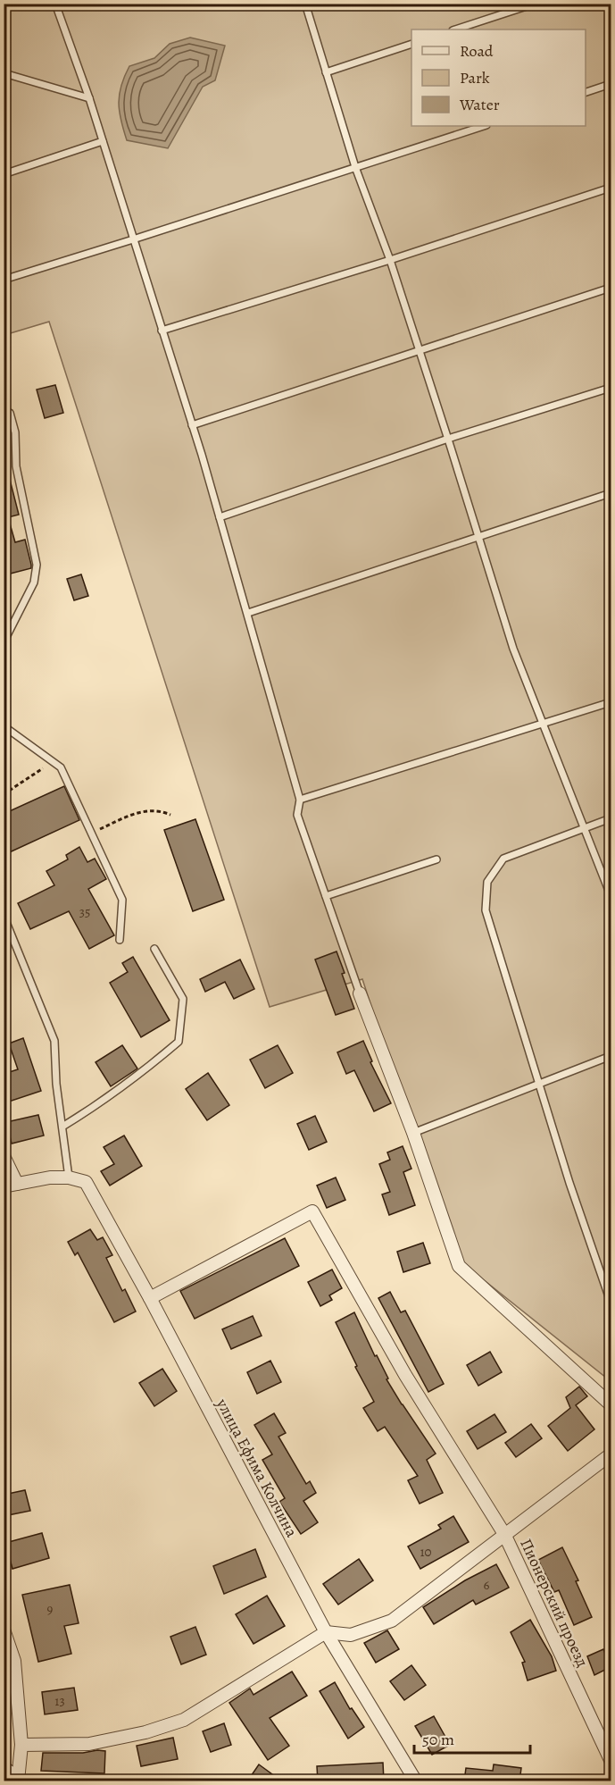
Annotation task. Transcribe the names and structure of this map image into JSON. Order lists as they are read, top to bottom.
{
  "streets": {
    "street": ["улица Ефима Колчина", "Пионерский проезд"]
  },
  "crossings": [
    ["улица Ефима Колчина", "Пионерский проезд"]
  ],
  "house_numbers": [
    "35",
    "10",
    "6",
    "9",
    "13"
  ],
  "legend": ["Road", "Park", "Water"],
  "scale_bar": "50 m"
}
